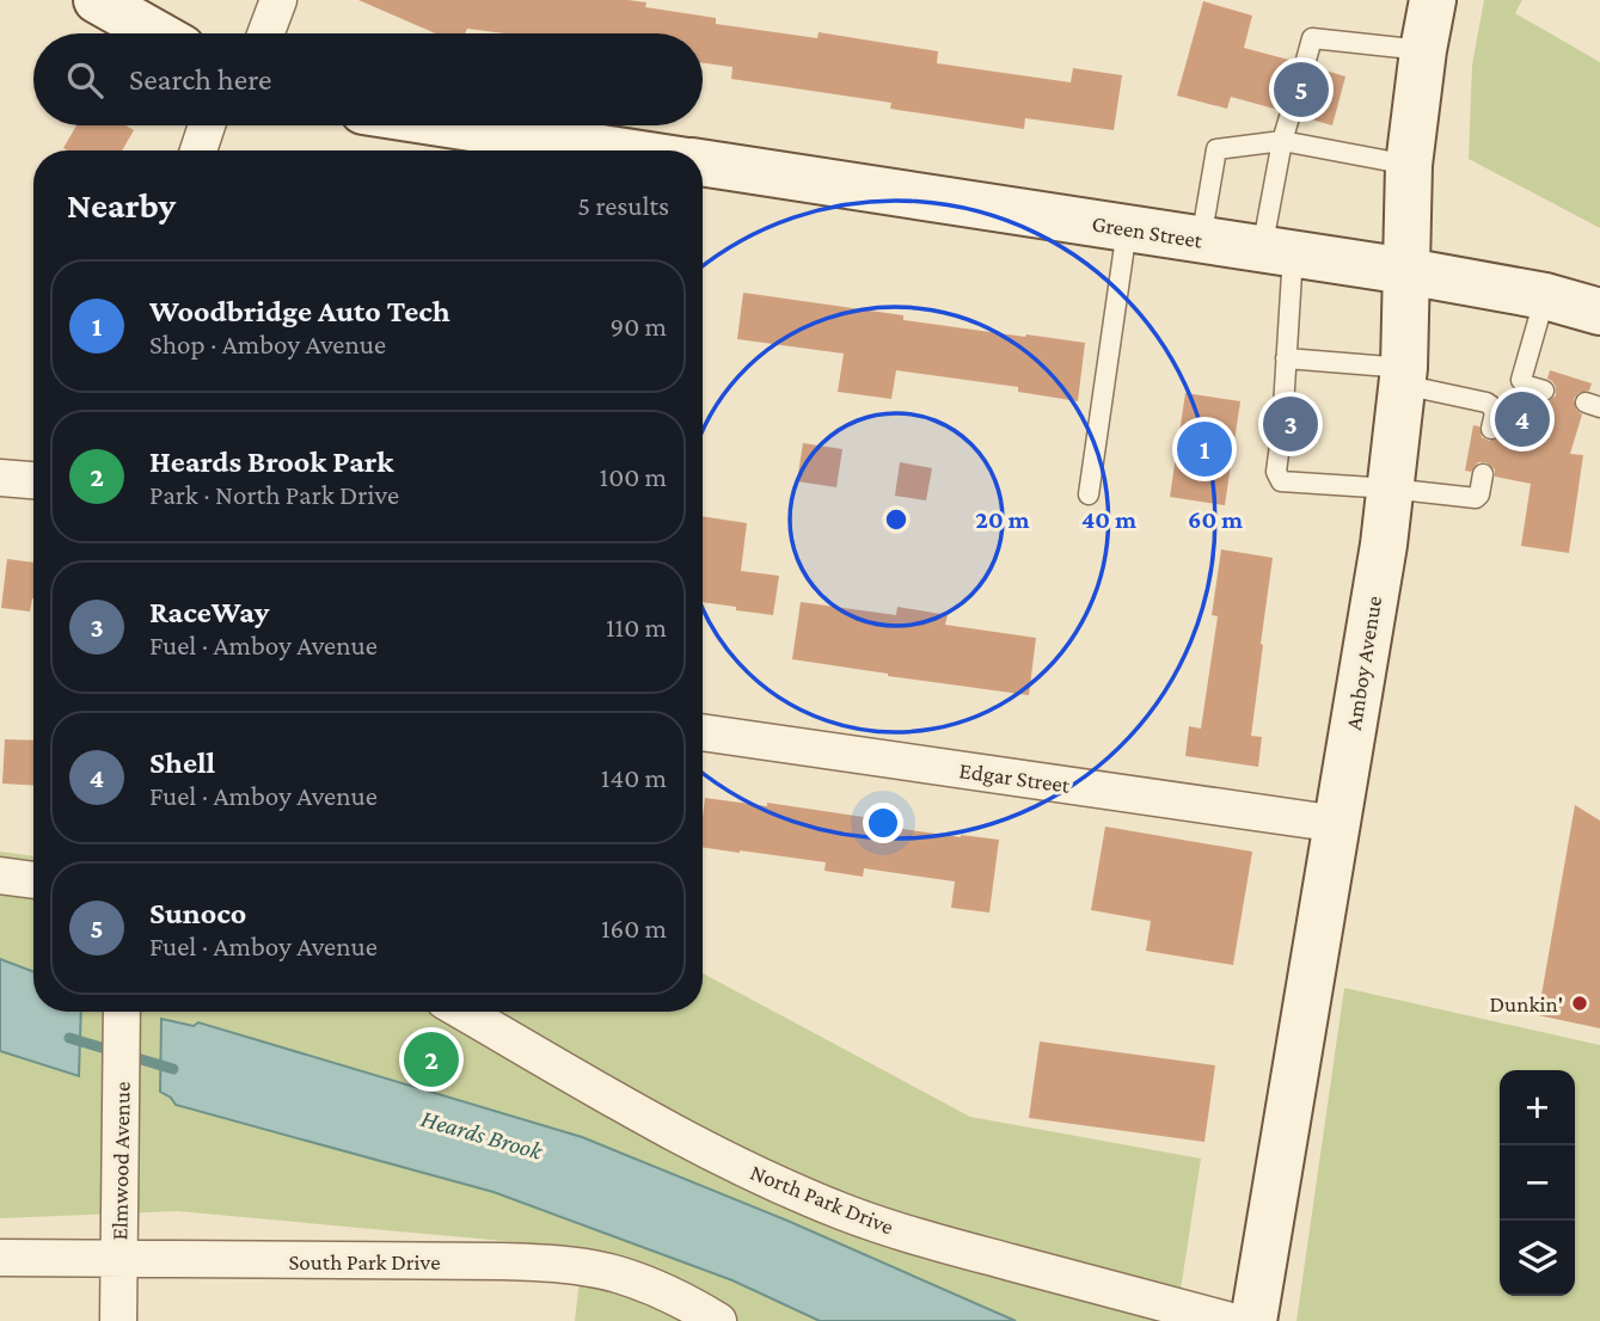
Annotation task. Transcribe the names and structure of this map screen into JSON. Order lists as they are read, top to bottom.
{
  "streets": {
    "street": [
      "Green Street",
      "Amboy Avenue",
      "Edgar Street",
      "Elmwood Avenue",
      "North Park Drive",
      "South Park Drive"
    ]
  },
  "crossings": [
    ["Green Street", "Amboy Avenue"],
    ["Amboy Avenue", "Edgar Street"],
    ["Elmwood Avenue", "South Park Drive"]
  ],
  "water": ["Heards Brook"],
  "places": ["Dunkin'"],
  "page": {
    "search": "Search here",
    "pins": [
      "5",
      "4",
      "3",
      "1",
      "2"
    ],
    "heading": ["Nearby", "5 results"],
    "list": [
      {
        "mark": "1",
        "name": "Woodbridge Auto Tech",
        "note": "Shop · Amboy Avenue",
        "value": "90 m"
      },
      {
        "mark": "2",
        "name": "Heards Brook Park",
        "note": "Park · North Park Drive",
        "value": "100 m"
      },
      {
        "mark": "3",
        "name": "RaceWay",
        "note": "Fuel · Amboy Avenue",
        "value": "110 m"
      },
      {
        "mark": "4",
        "name": "Shell",
        "note": "Fuel · Amboy Avenue",
        "value": "140 m"
      },
      {
        "mark": "5",
        "name": "Sunoco",
        "note": "Fuel · Amboy Avenue",
        "value": "160 m"
      }
    ],
    "map_buttons": ["+", "−"]
  },
  "rings": ["20 m", "40 m", "60 m"]
}
